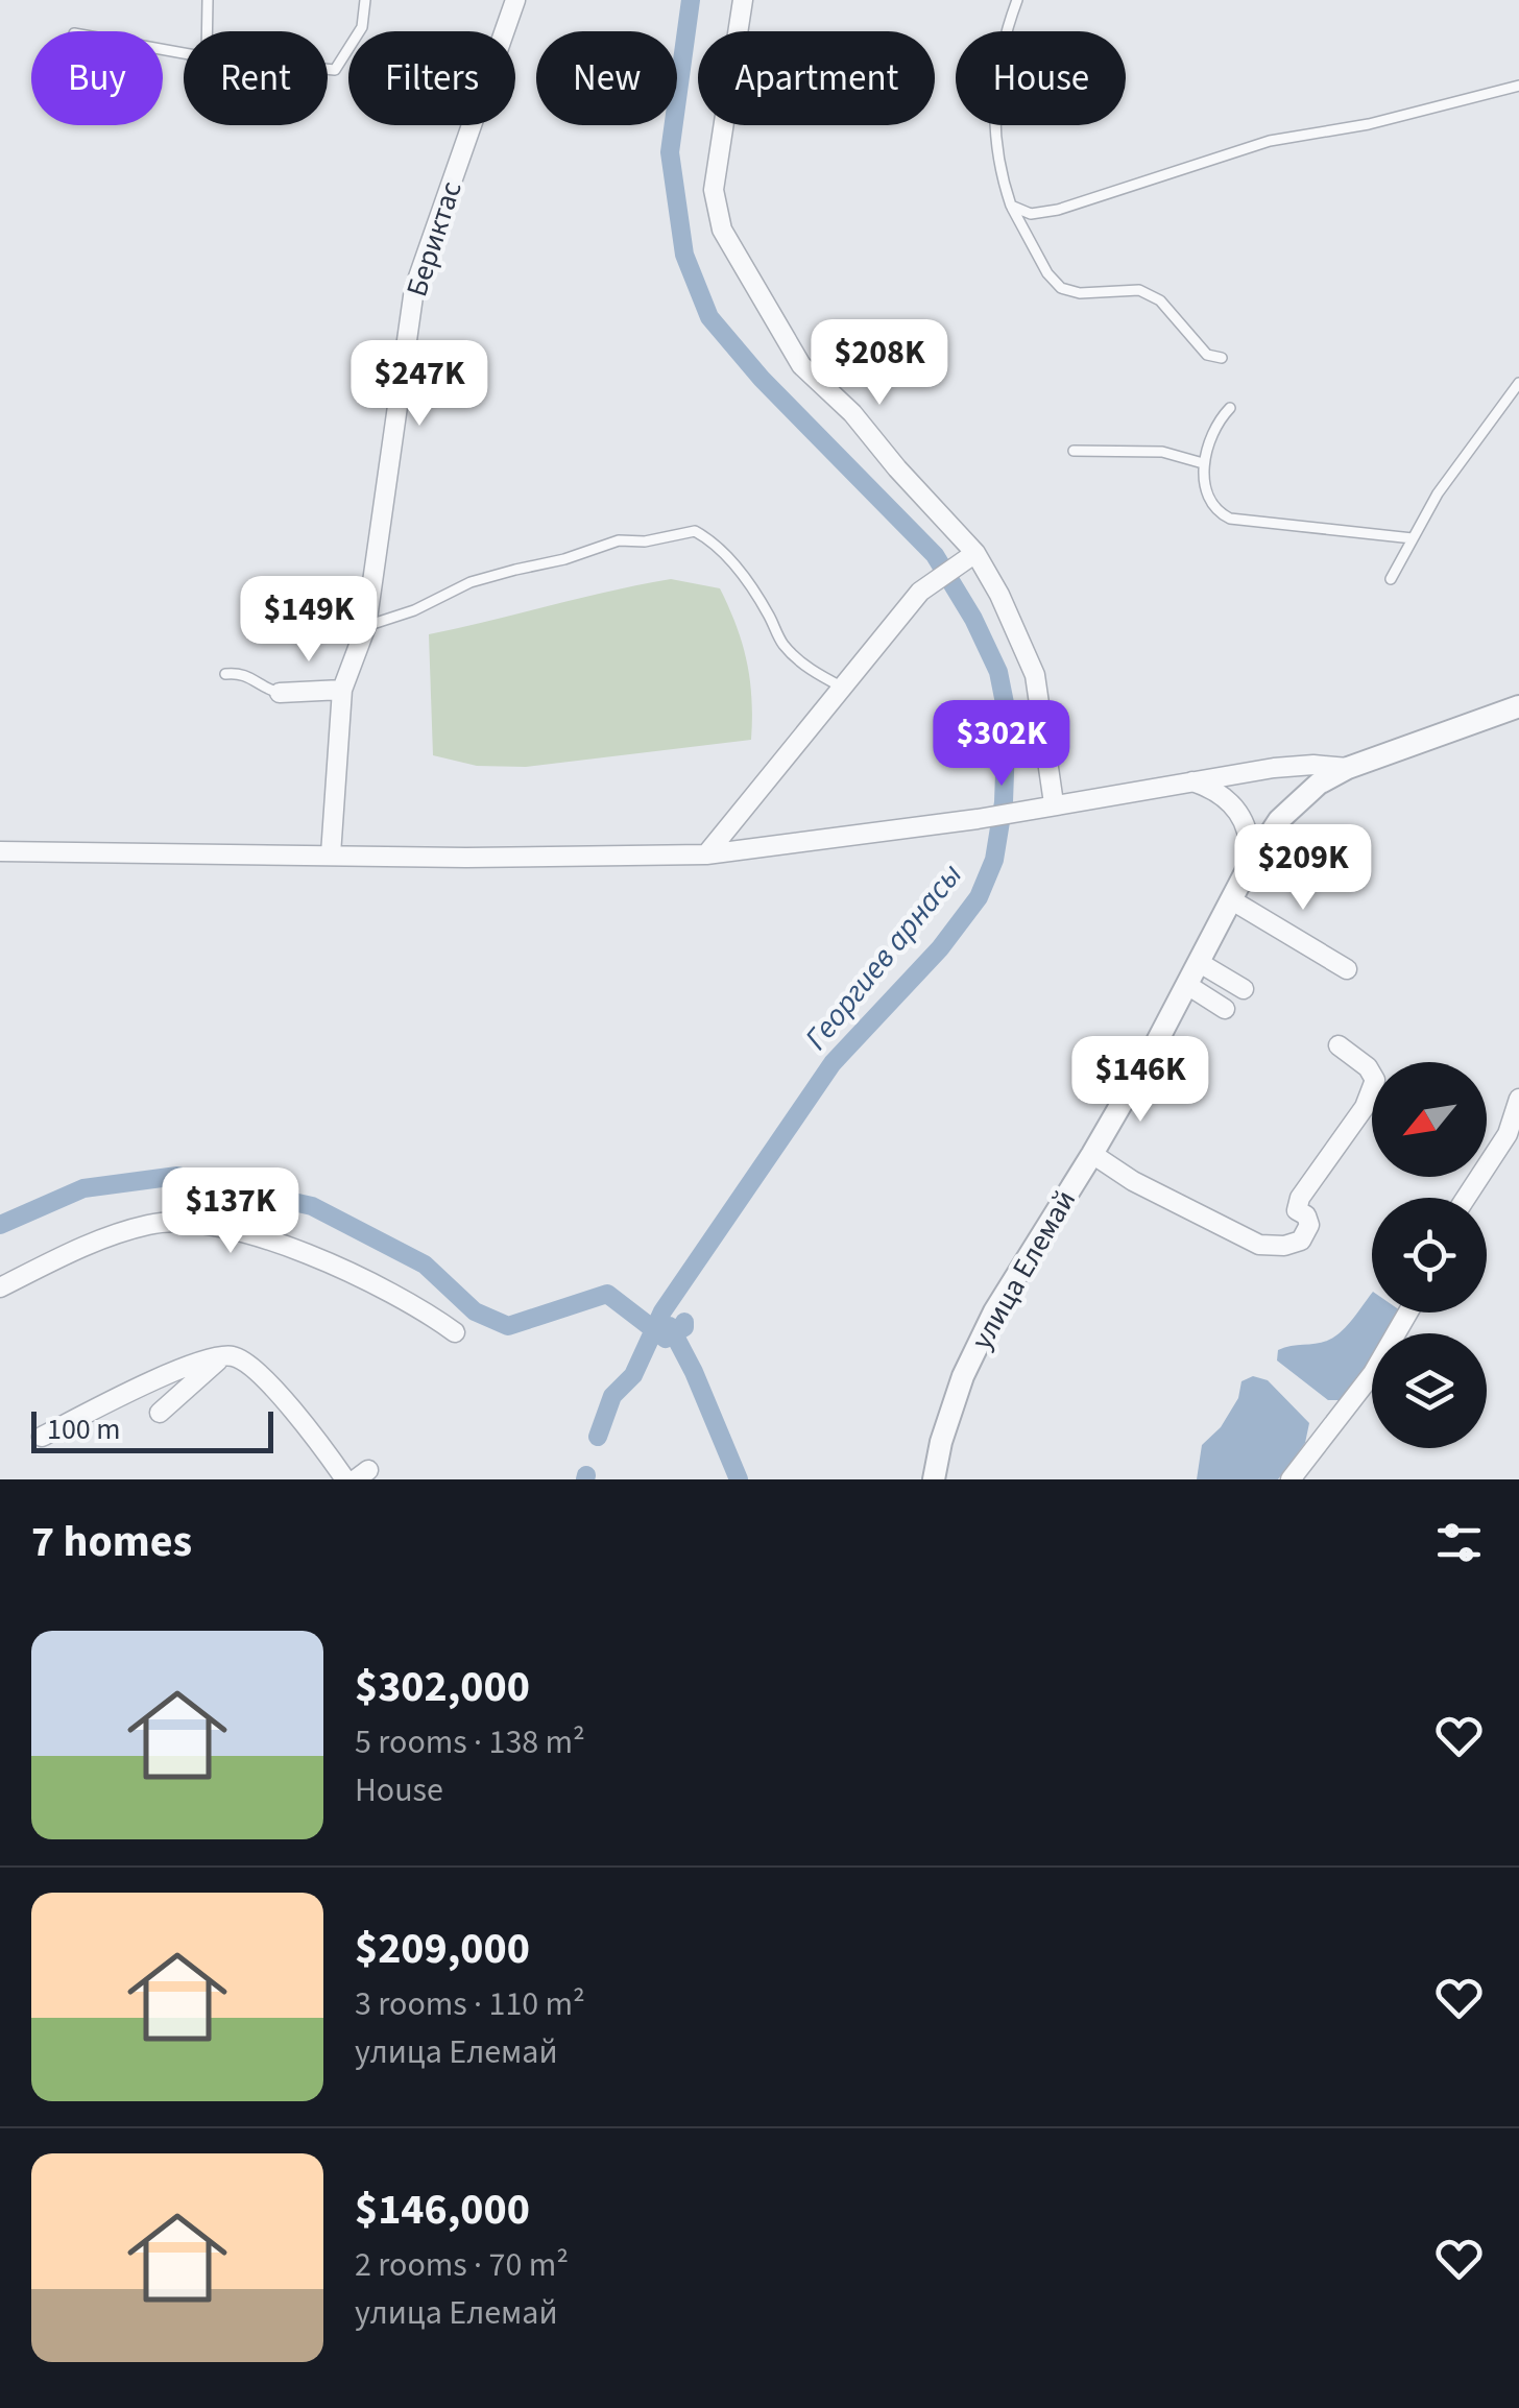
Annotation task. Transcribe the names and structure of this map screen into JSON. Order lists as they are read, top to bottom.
{
  "streets": {
    "street": ["Бериктас", "улица Елемай"]
  },
  "water": ["Георгиев арнасы"],
  "scale_bar": "100 m",
  "north": "bottom left",
  "page": {
    "chip": [
      "Buy",
      "Rent",
      "Filters",
      "New",
      "Apartment",
      "House"
    ],
    "price": [
      "$208K",
      "$247K",
      "$149K",
      "$302K",
      "$209K",
      "$146K",
      "$137K"
    ],
    "scale": "100 m",
    "heading": "7 homes",
    "list": [
      {
        "name": "$302,000",
        "note": "5 rooms · 138 m² · House"
      },
      {
        "name": "$209,000",
        "note": "3 rooms · 110 m² · улица Елемай"
      },
      {
        "name": "$146,000",
        "note": "2 rooms · 70 m² · улица Елемай"
      }
    ]
  }
}
